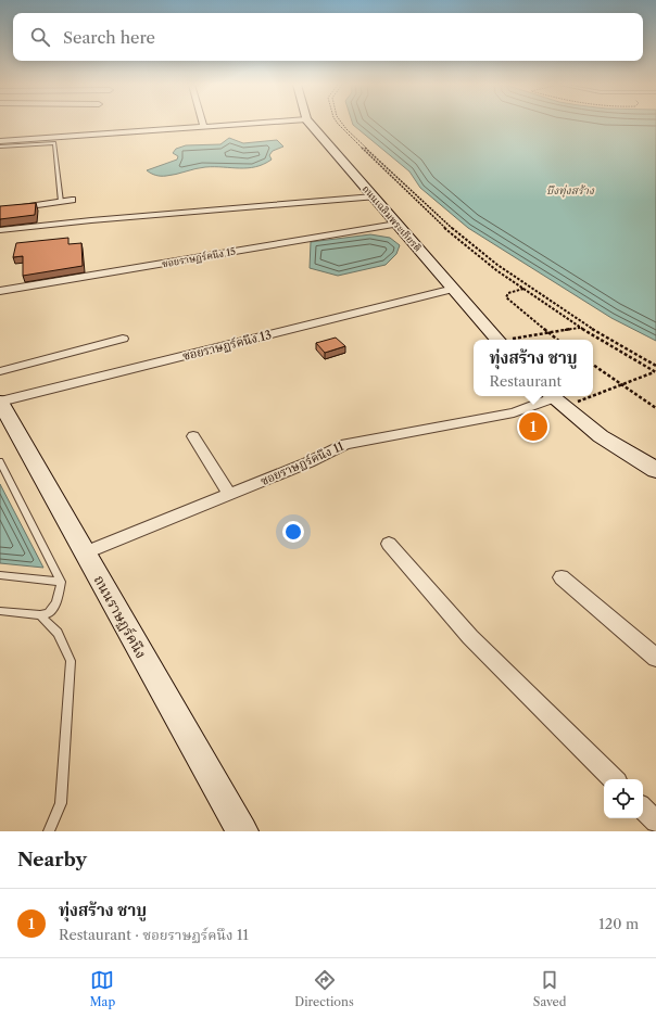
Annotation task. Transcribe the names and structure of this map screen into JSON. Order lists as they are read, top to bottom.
{
  "streets": {
    "street": [
      "ถนนเฉลิมพระเกียรติ",
      "ซอยราษฏร์คนึง 15",
      "ซอยราษฏร์คนึง 13",
      "ซอยราษฏร์คนึง 11",
      "ถนนราษฏร์คนึง"
    ]
  },
  "crossings": [
    ["ถนนเฉลิมพระเกียรติ", "ซอยราษฏร์คนึง 15"],
    ["ถนนเฉลิมพระเกียรติ", "ซอยราษฏร์คนึง 13"],
    ["ซอยราษฏร์คนึง 13", "ถนนราษฏร์คนึง"],
    ["ซอยราษฏร์คนึง 11", "ถนนราษฏร์คนึง"]
  ],
  "water": ["บึงทุ่งสร้าง"],
  "page": {
    "search": "Search here",
    "popup": ["ทุ่งสร้าง ชาบู", "Restaurant"],
    "pins": "1",
    "heading": "Nearby",
    "list": [
      {
        "mark": "1",
        "name": "ทุ่งสร้าง ชาบู",
        "note": "Restaurant · ซอยราษฏร์คนึง 11",
        "value": "120 m"
      }
    ],
    "nav": ["Map", "Directions", "Saved"]
  }
}
